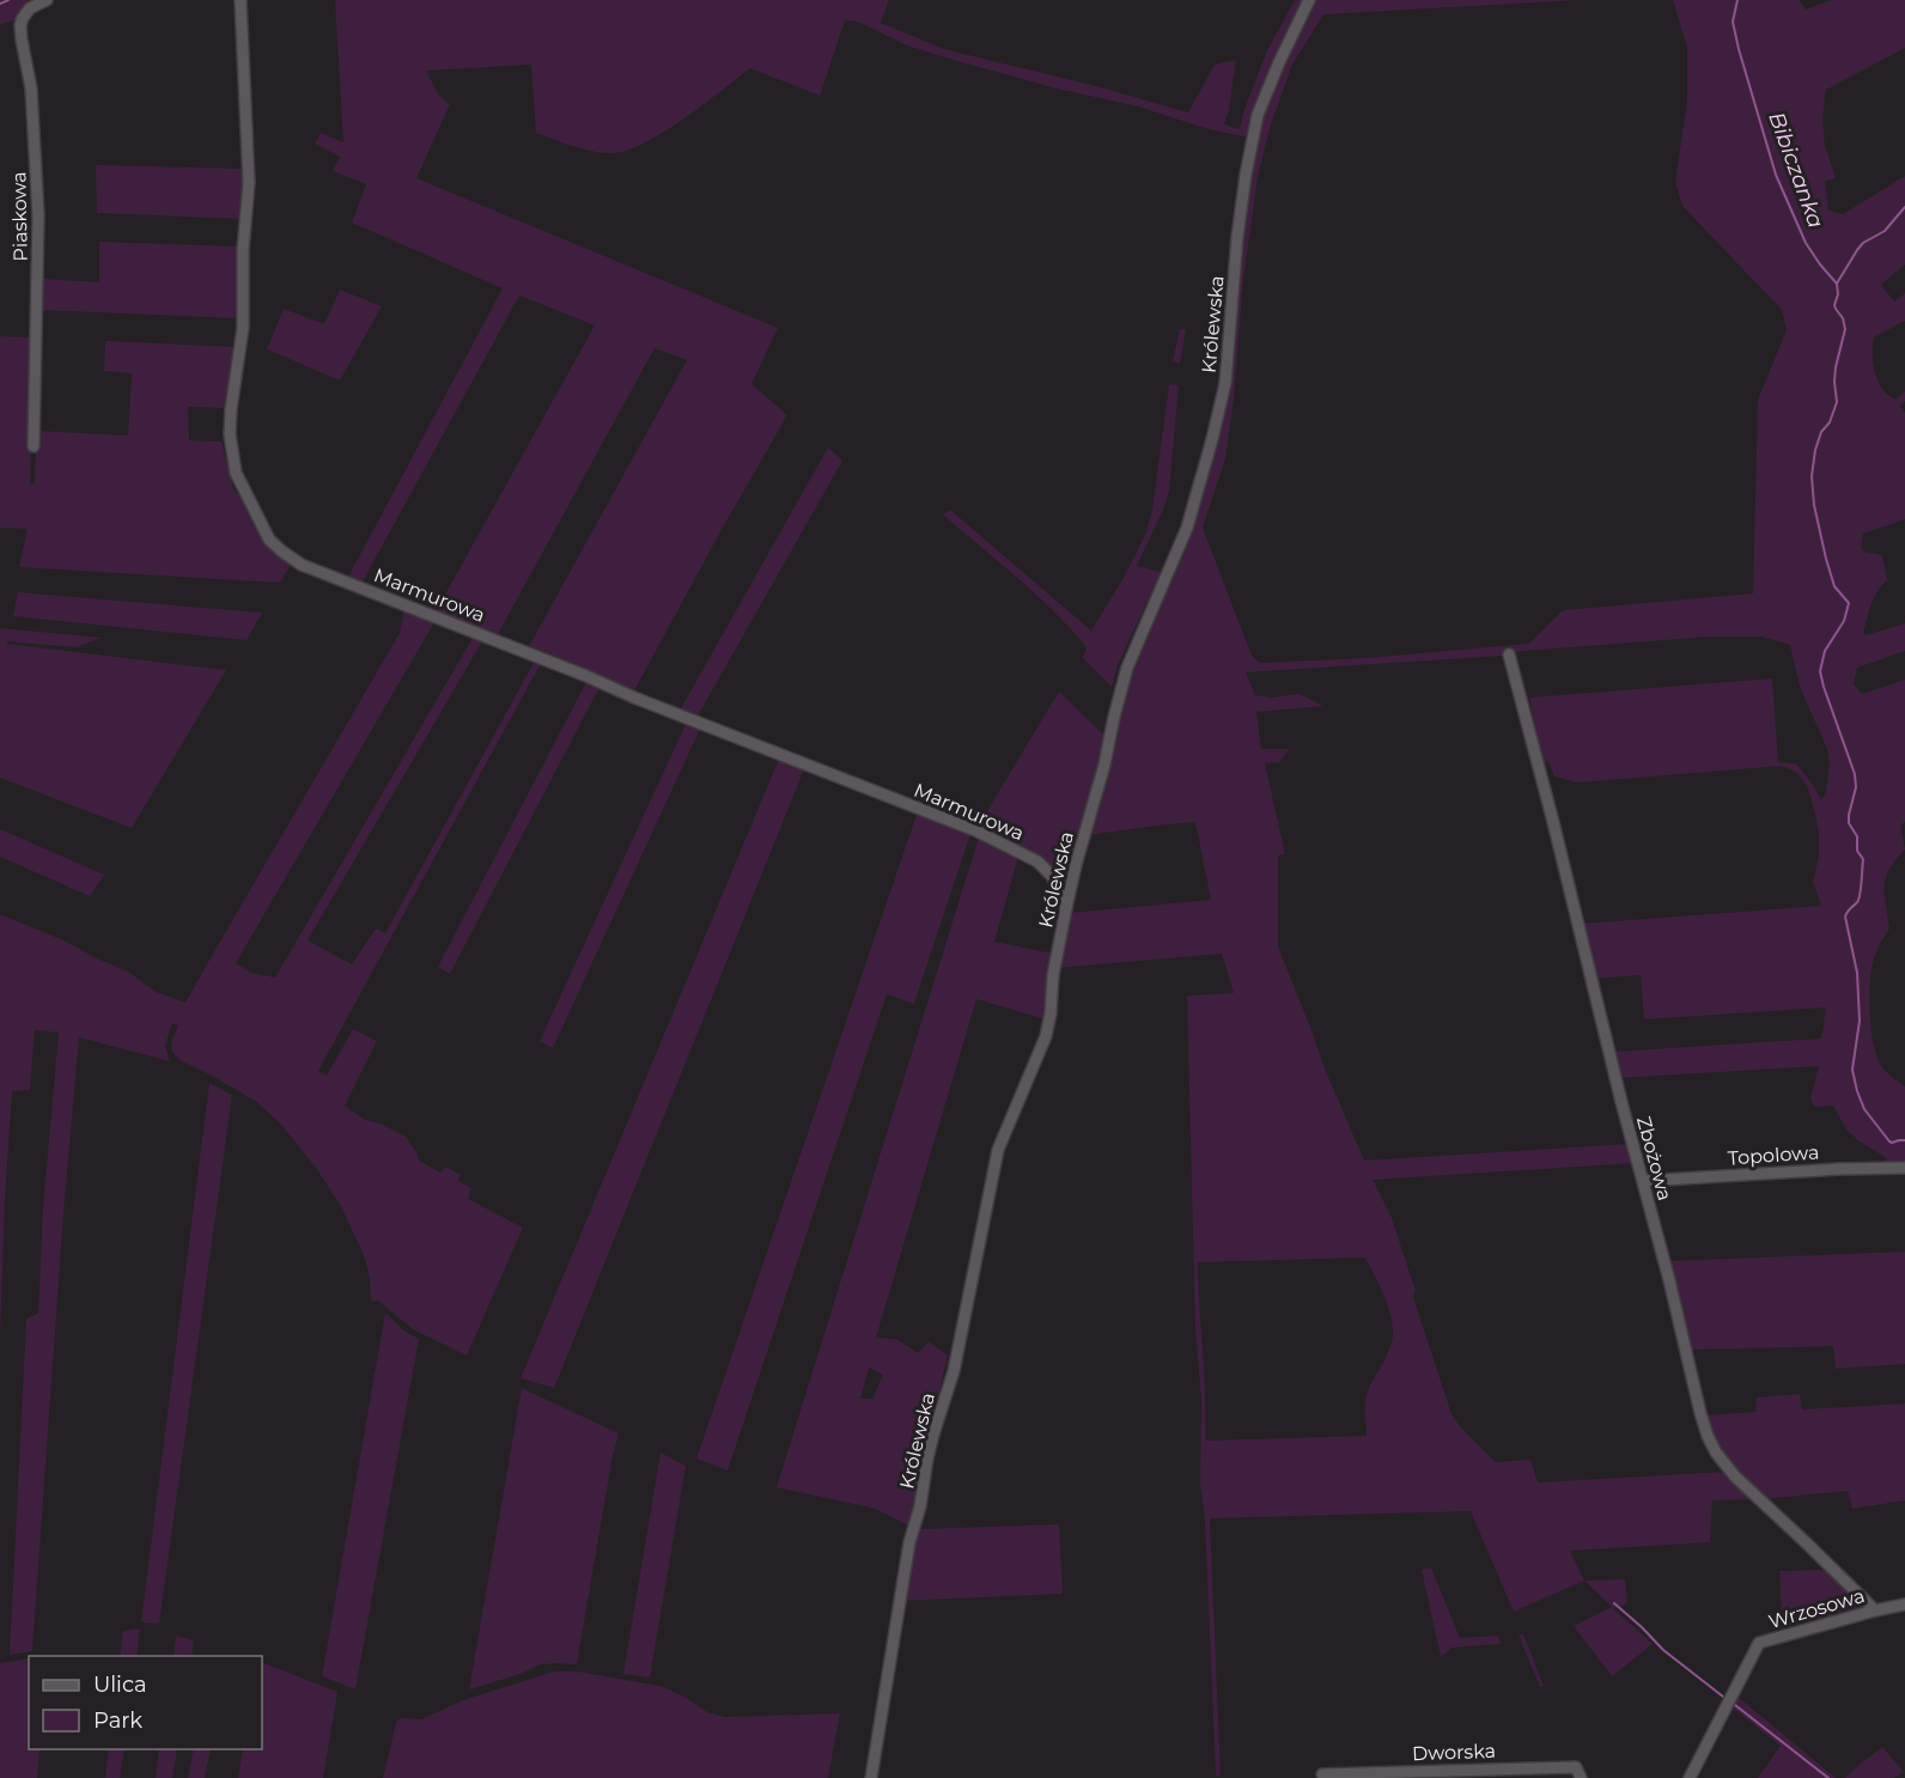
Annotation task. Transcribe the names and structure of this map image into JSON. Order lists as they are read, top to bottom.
{
  "streets": {
    "street": [
      "Piaskowa",
      "Królewska",
      "Marmurowa",
      "Topolowa",
      "Zbożowa",
      "Wrzosowa",
      "Dworska"
    ]
  },
  "crossings": [
    ["Królewska", "Marmurowa"],
    ["Topolowa", "Zbożowa"],
    ["Zbożowa", "Wrzosowa"]
  ],
  "water": ["Bibiczanka"],
  "legend": ["Ulica", "Park"]
}
